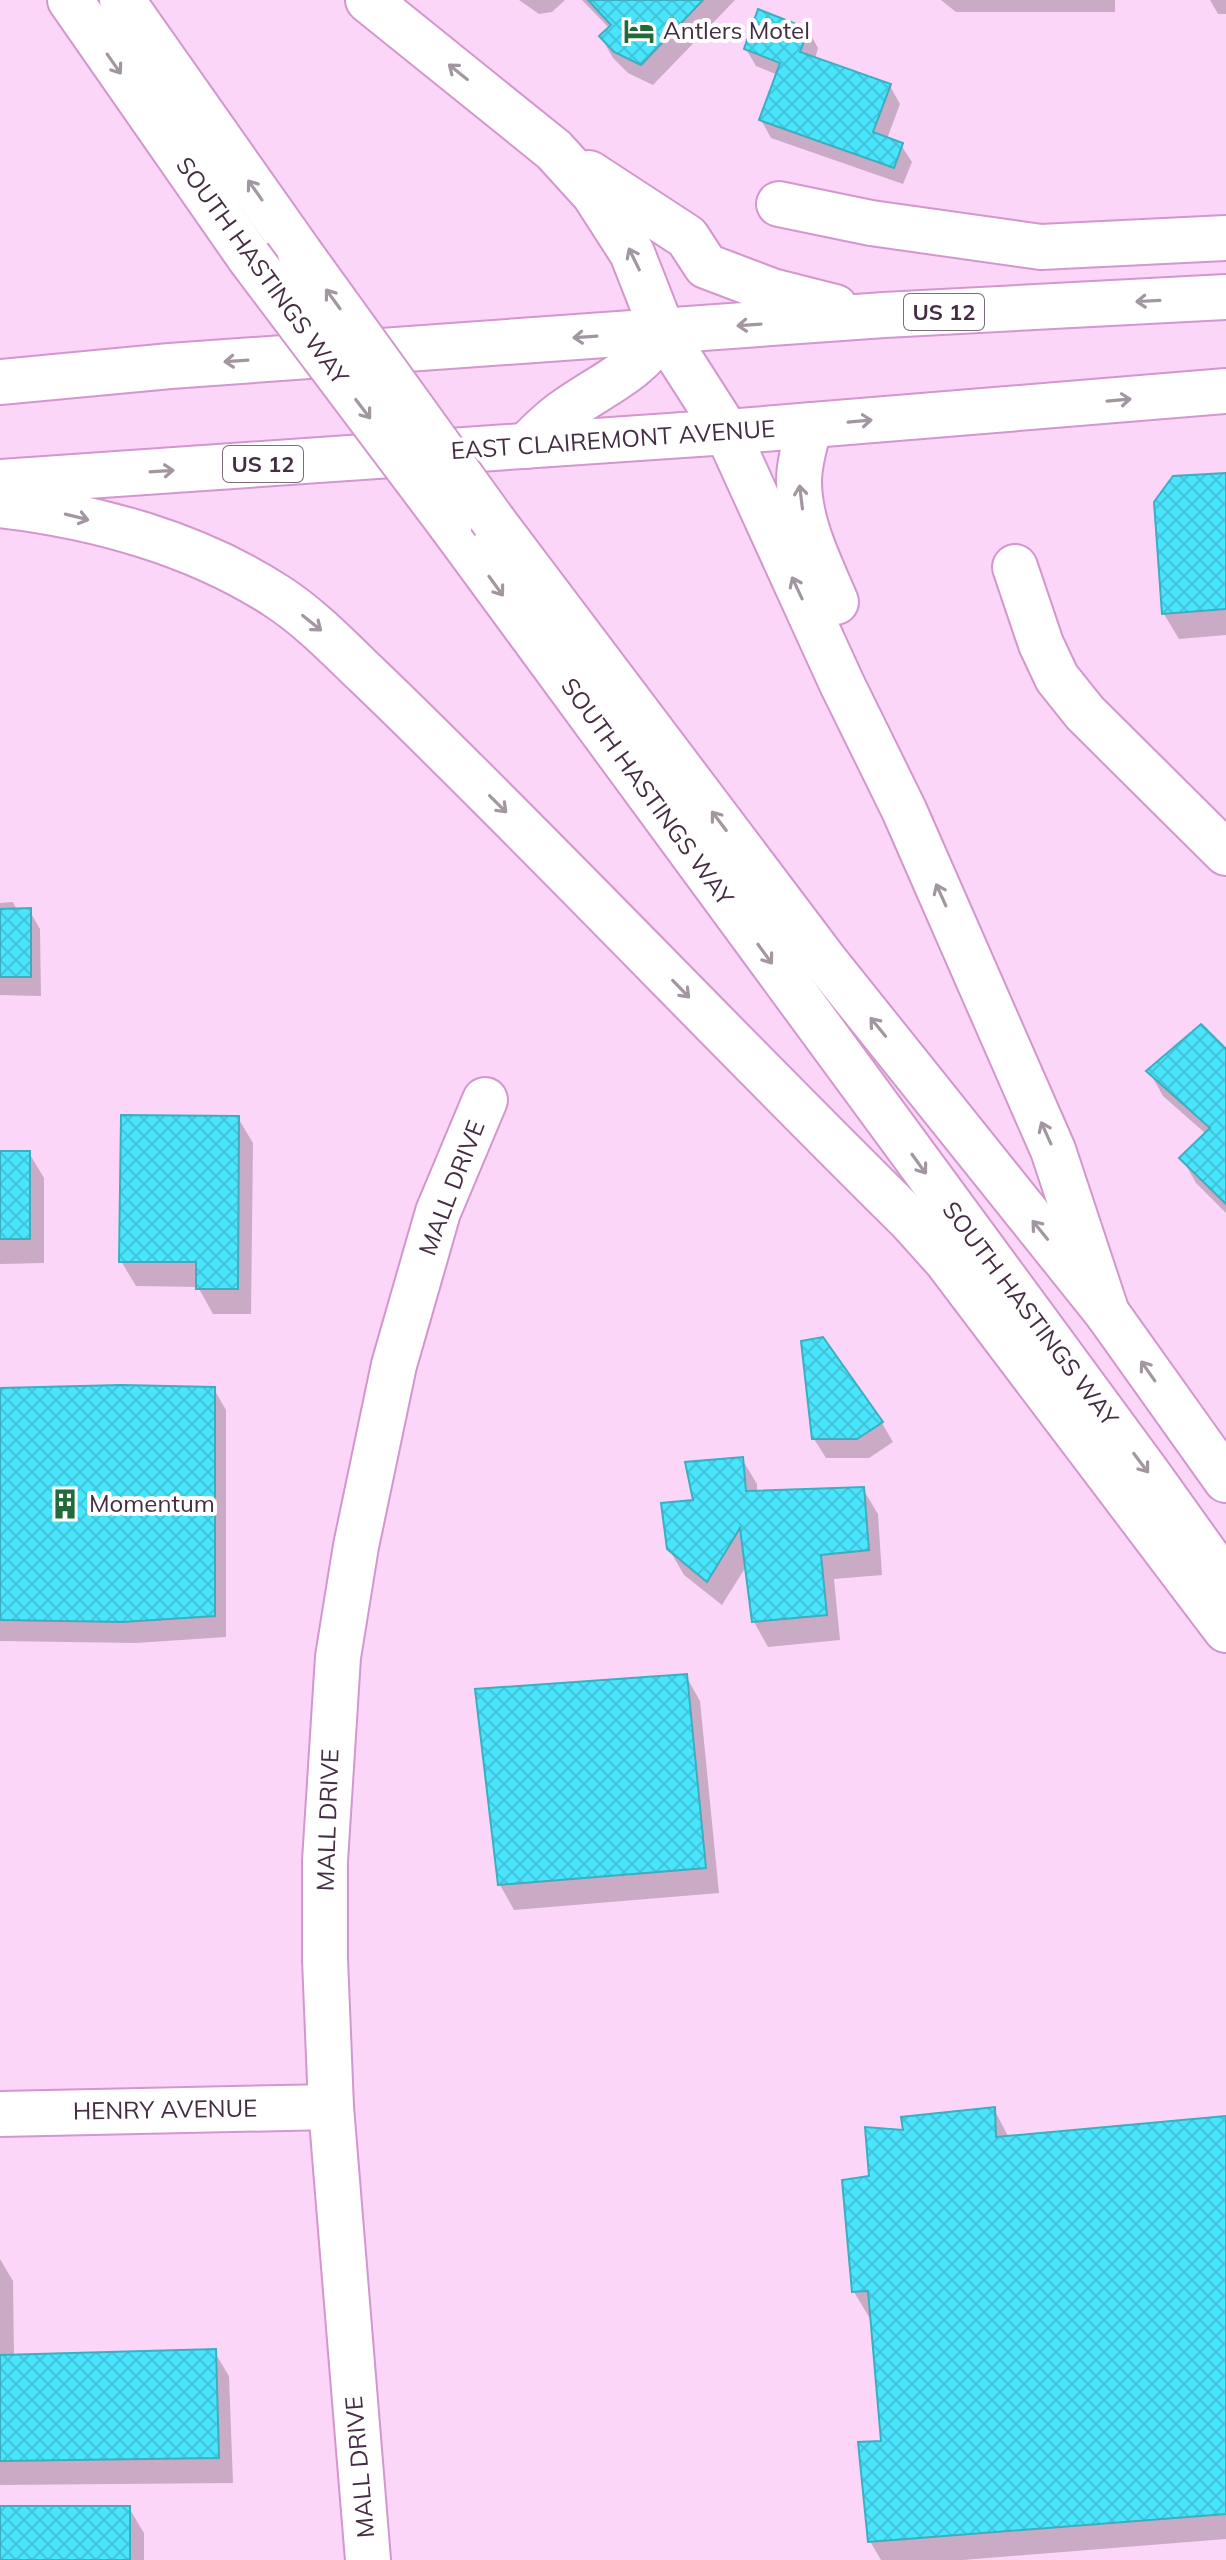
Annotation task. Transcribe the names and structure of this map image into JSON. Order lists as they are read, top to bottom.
{
  "streets": {
    "main road": [
      "SOUTH HASTINGS WAY",
      "US 12",
      "EAST CLAIREMONT AVENUE",
      "MALL DRIVE",
      "HENRY AVENUE"
    ]
  },
  "crossings": [
    ["MALL DRIVE", "HENRY AVENUE"]
  ],
  "places": {
    "hotel": ["Antlers Motel"],
    "building": ["Momentum"]
  }
}
